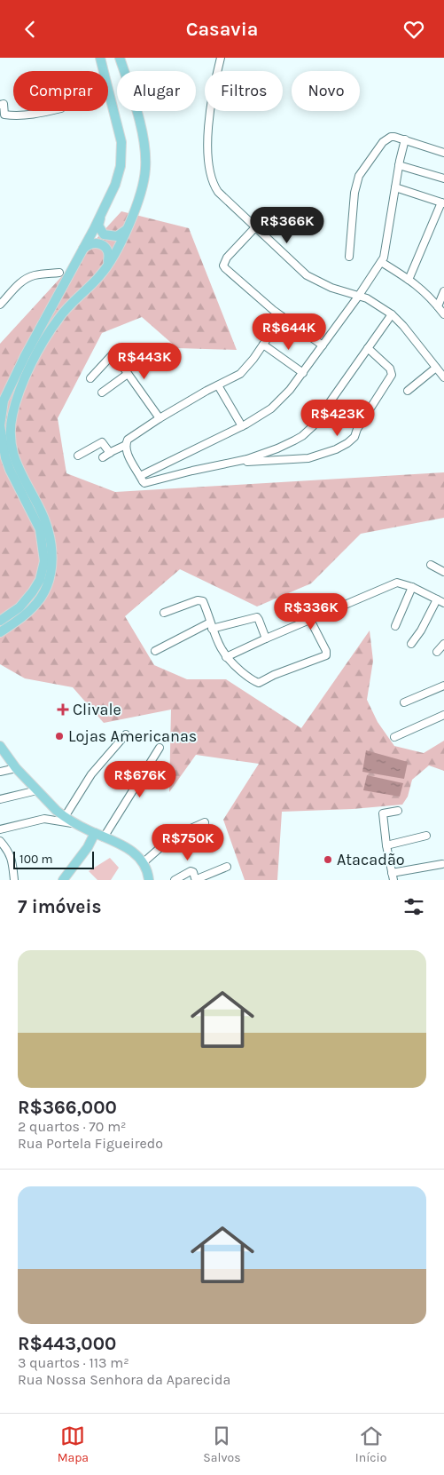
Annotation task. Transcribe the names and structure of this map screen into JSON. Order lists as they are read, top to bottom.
{
  "places": {
    "health": ["Clivale"],
    "other": ["Lojas Americanas", "Atacadão"]
  },
  "scale_bar": "100 m",
  "page": {
    "header": "Casavia",
    "chip": [
      "Comprar",
      "Alugar",
      "Filtros",
      "Novo"
    ],
    "price": [
      "R$366K",
      "R$644K",
      "R$443K",
      "R$423K",
      "R$336K",
      "R$676K",
      "R$750K"
    ],
    "scale": "100 m",
    "heading": "7 imóveis",
    "list": [
      {
        "name": "R$366,000",
        "note": "2 quartos · 70 m² · Rua Portela Figueiredo"
      },
      {
        "name": "R$443,000",
        "note": "3 quartos · 113 m² · Rua Nossa Senhora da Aparecida"
      }
    ],
    "tabs": ["Mapa", "Salvos", "Início"]
  }
}
